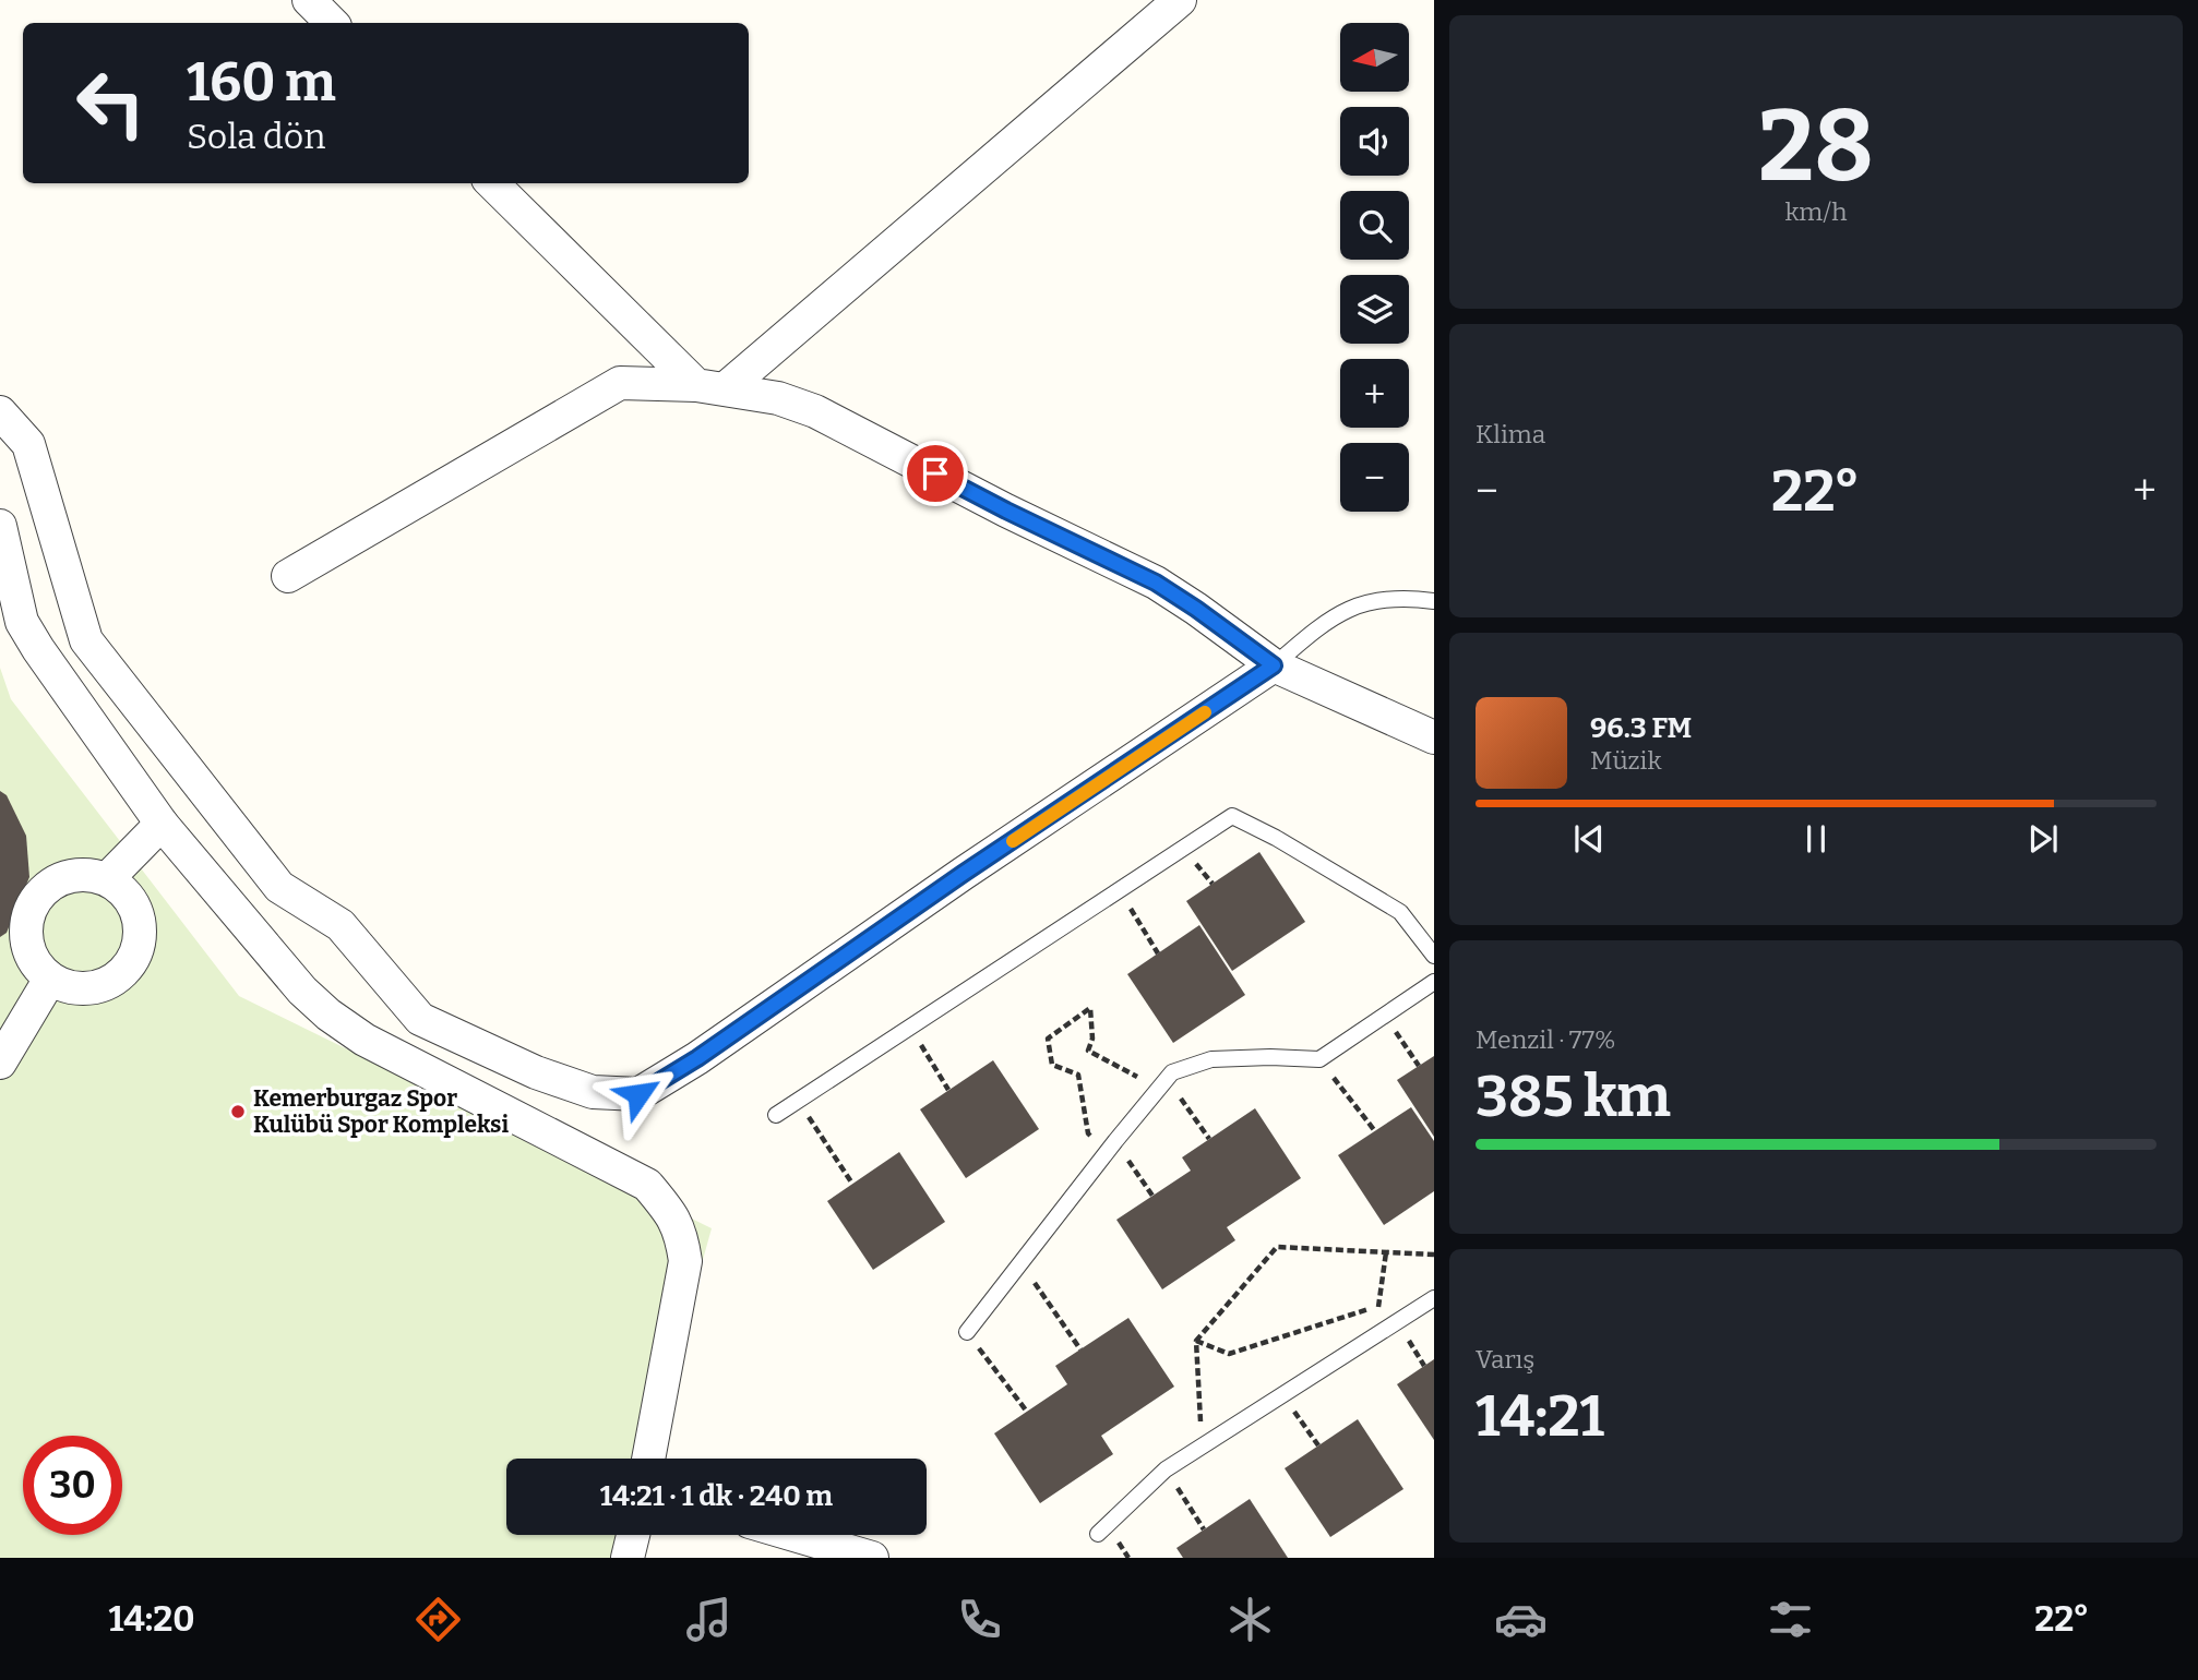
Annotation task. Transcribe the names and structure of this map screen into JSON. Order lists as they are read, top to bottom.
{
  "places": ["Kemerburgaz Spor Kulübü Spor Kompleksi"],
  "north": "left",
  "page": {
    "tile": [
      ["28", "km/h"],
      "Klima",
      ["Menzil · 77%", "385 km"],
      ["Varış", "14:21"]
    ],
    "map_buttons": ["+", "−"],
    "turn": ["160 m", "Sola dön"],
    "heat": ["−", "22°", "+"],
    "song": ["96.3 FM", "Müzik"],
    "limit": "30",
    "trip": "14:21 · 1 dk · 240 m",
    "tabs": ["14:20", "22°"]
  }
}
